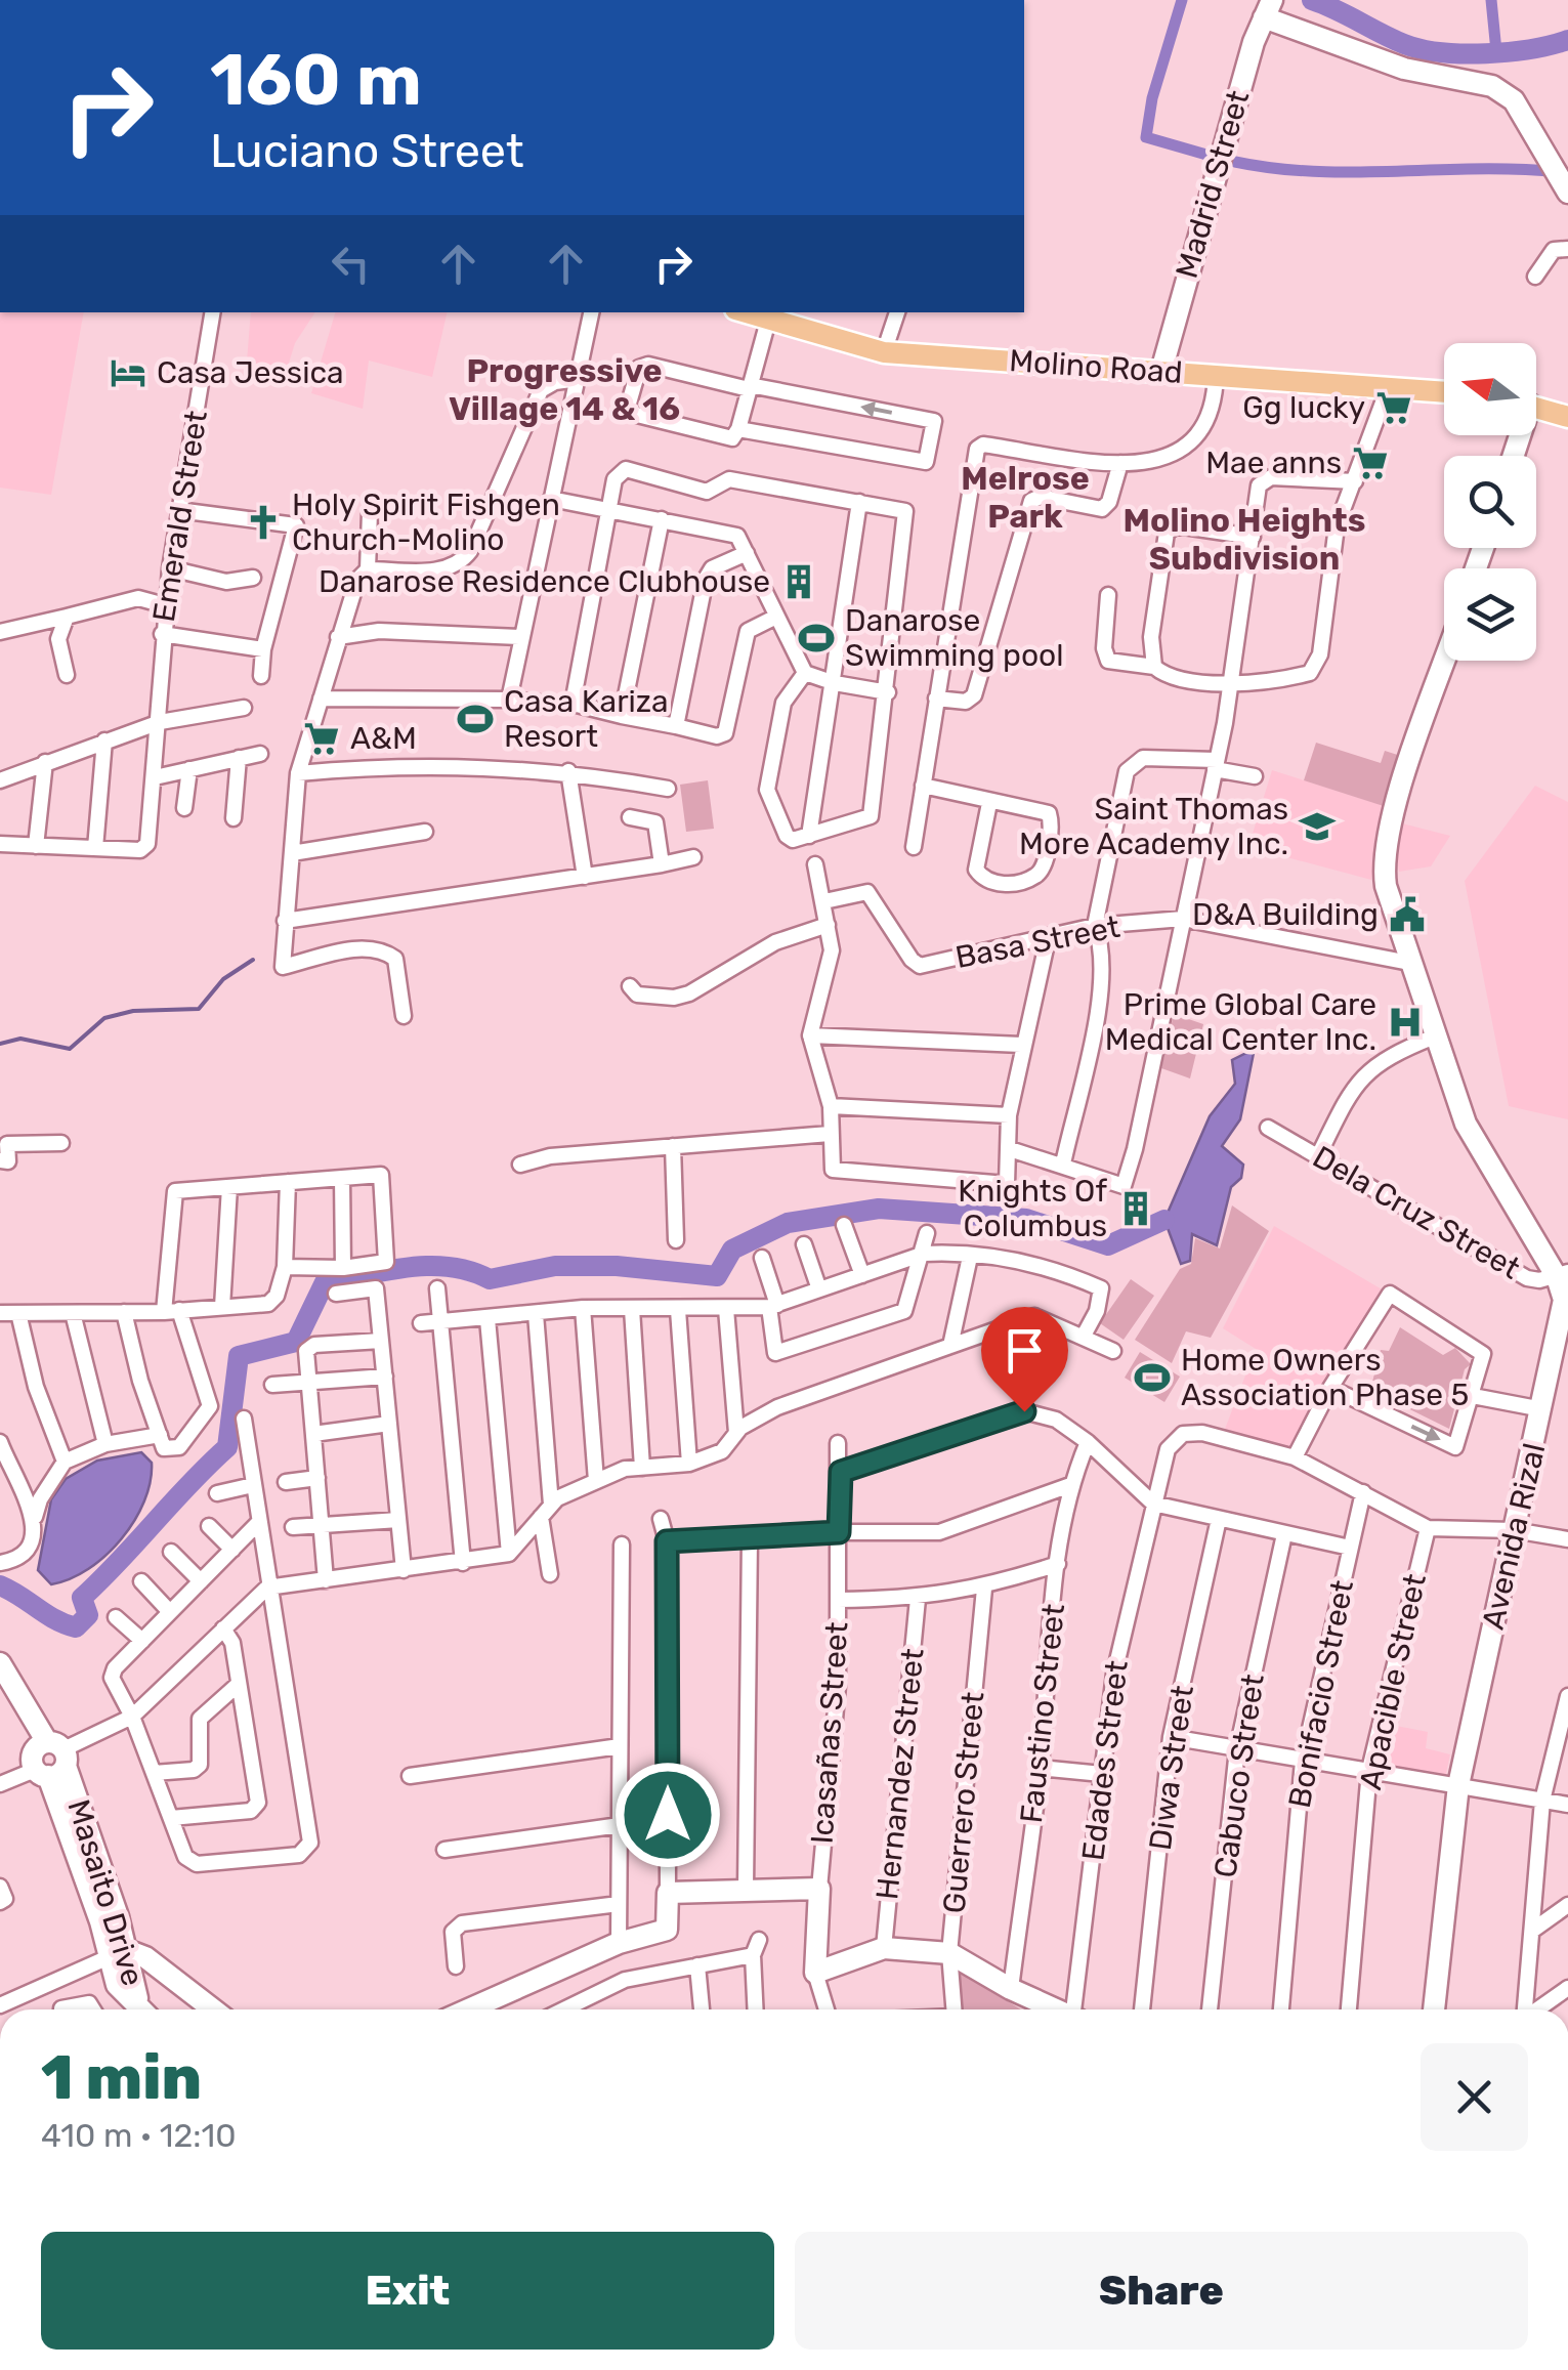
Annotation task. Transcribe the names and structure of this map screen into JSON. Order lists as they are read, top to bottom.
{
  "streets": {
    "main road": ["Molino Road"],
    "street": [
      "Madrid Street",
      "Emerald Street",
      "Basa Street",
      "Dela Cruz Street",
      "Avenida Rizal",
      "Apacible Street",
      "Bonifacio Street",
      "Faustino Street",
      "Icasañas Street",
      "Edades Street",
      "Diwa Street",
      "Hernandez Street",
      "Cabuco Street",
      "Guerrero Street",
      "Masaito Drive"
    ]
  },
  "crossings": [
    ["Madrid Street", "Molino Road"],
    ["Basa Street", "Avenida Rizal"],
    ["Dela Cruz Street", "Avenida Rizal"]
  ],
  "districts": ["Progressive Village 14 & 16", "Melrose Park", "Molino Heights Subdivision"],
  "places": {
    "hotel": ["Casa Jessica"],
    "supermarket": ["Gg lucky", "Mae anns", "A&M"],
    "church": ["Holy Spirit Fishgen Church-Molino"],
    "building": ["Danarose Residence Clubhouse", "Knights Of Columbus"],
    "sports": ["Danarose Swimming pool", "Casa Kariza Resort", "Home Owners Association Phase 5"],
    "school or university": ["Saint Thomas More Academy Inc."],
    "public building": ["D&A Building"],
    "hospital": ["Prime Global Care Medical Center Inc."]
  },
  "north": "left",
  "page": {
    "turn": ["160 m", "Luciano Street"],
    "heading": ["1 min", "410 m · 12:10"],
    "buttons": ["Exit", "Share"]
  }
}
